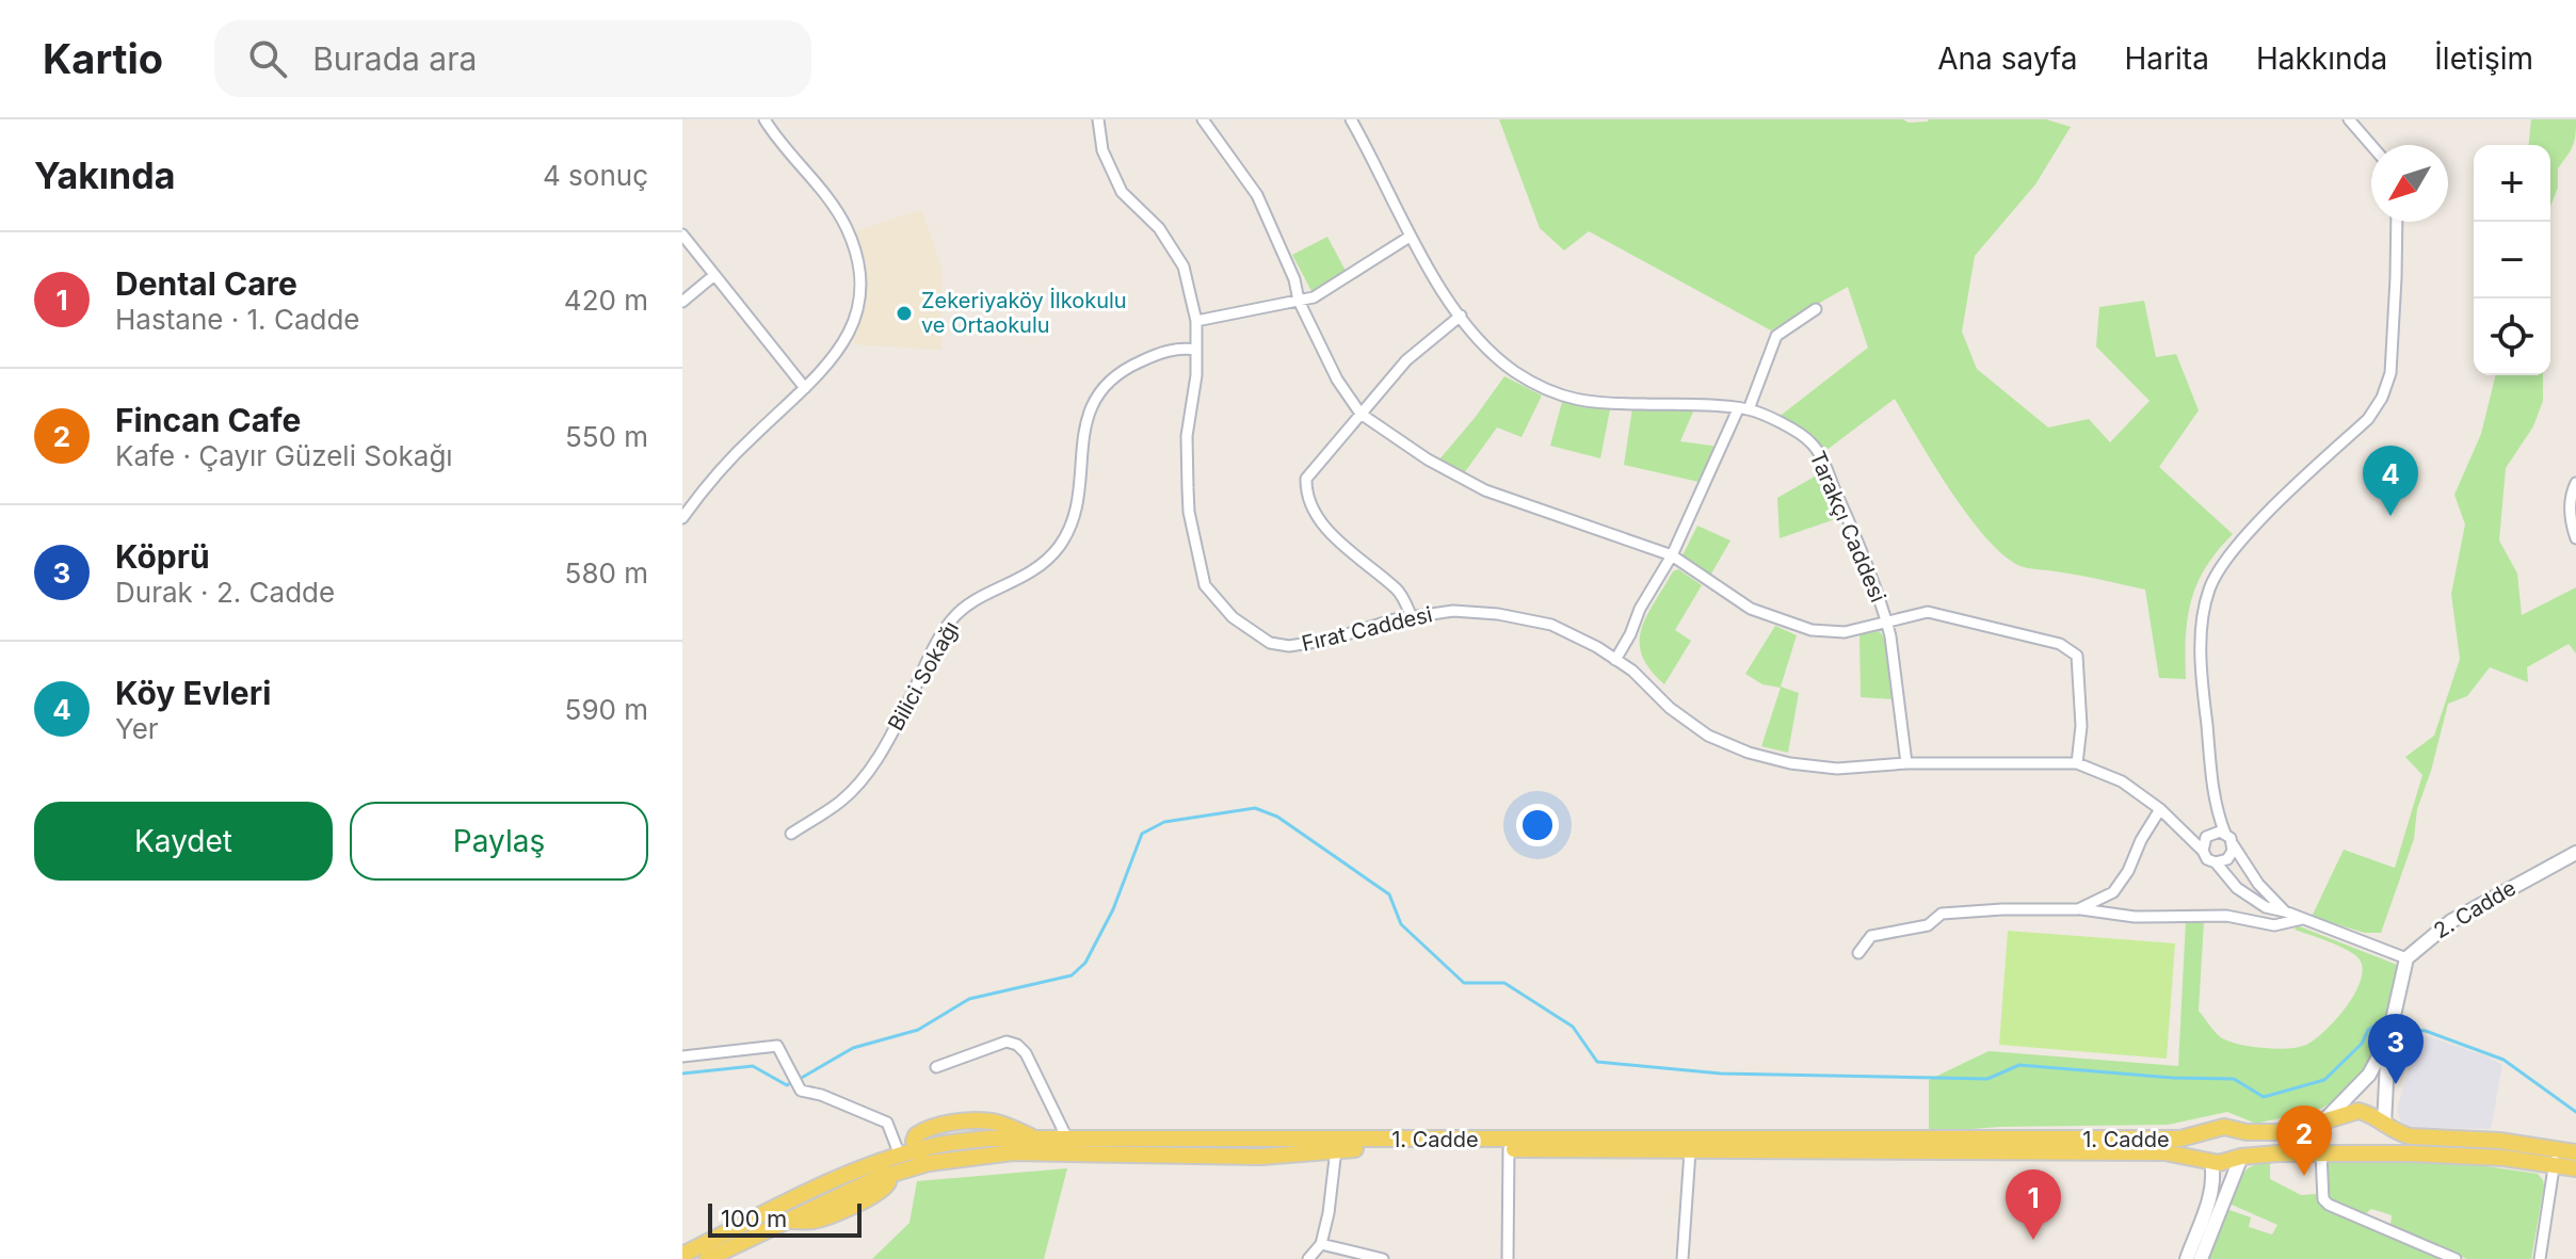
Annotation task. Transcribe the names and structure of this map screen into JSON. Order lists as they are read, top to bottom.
{
  "streets": {
    "main road": ["1. Cadde"],
    "street": [
      "Tarakçı Caddesi",
      "Fırat Caddesi",
      "Bilici Sokağı",
      "2. Cadde"
    ]
  },
  "crossings": [
    ["Tarakçı Caddesi", "Fırat Caddesi"],
    ["Fırat Caddesi", "Bilici Sokağı"]
  ],
  "places": ["Zekeriyaköy İlkokulu ve Ortaokulu"],
  "scale_bar": "100 m",
  "north": "bottom left",
  "page": {
    "header": "Kartio",
    "search": "Burada ara",
    "nav": [
      "Ana sayfa",
      "Harita",
      "Hakkında",
      "İletişim"
    ],
    "heading": ["Yakında", "4 sonuç"],
    "map_buttons": ["+", "−"],
    "list": [
      {
        "mark": "1",
        "name": "Dental Care",
        "note": "Hastane · 1. Cadde",
        "value": "420 m"
      },
      {
        "mark": "2",
        "name": "Fincan Cafe",
        "note": "Kafe · Çayır Güzeli Sokağı",
        "value": "550 m"
      },
      {
        "mark": "3",
        "name": "Köprü",
        "note": "Durak · 2. Cadde",
        "value": "580 m"
      },
      {
        "mark": "4",
        "name": "Köy Evleri",
        "note": "Yer",
        "value": "590 m"
      }
    ],
    "pins": [
      "4",
      "3",
      "2",
      "1"
    ],
    "buttons": ["Kaydet", "Paylaş"],
    "scale": "100 m"
  }
}
